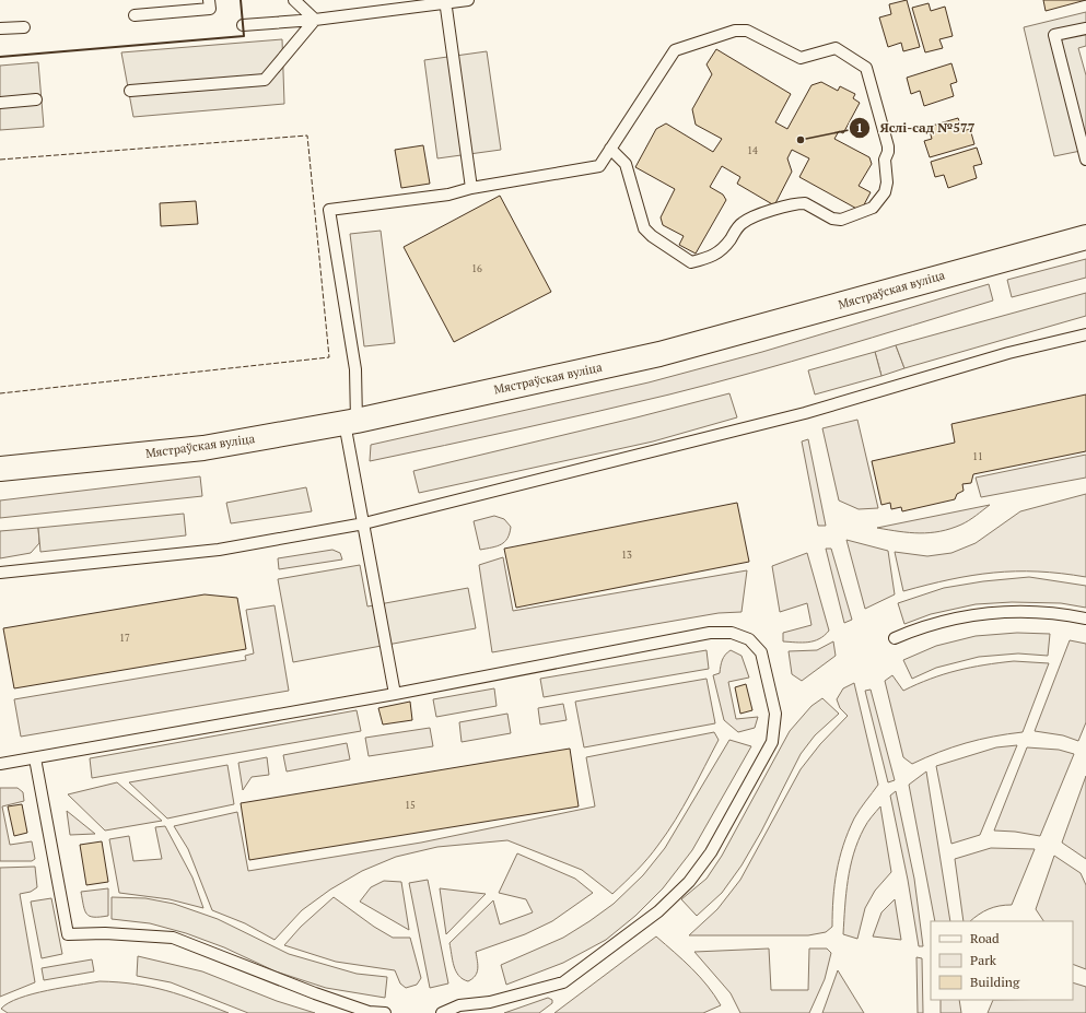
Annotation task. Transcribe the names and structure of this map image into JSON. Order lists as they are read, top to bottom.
{
  "streets": {
    "street": ["Мястраўская вуліца"]
  },
  "places": ["Яслі-сад №577"],
  "house_numbers": [
    "14",
    "16",
    "11",
    "13",
    "17",
    "15"
  ],
  "legend": ["Road", "Park", "Building"]
}
